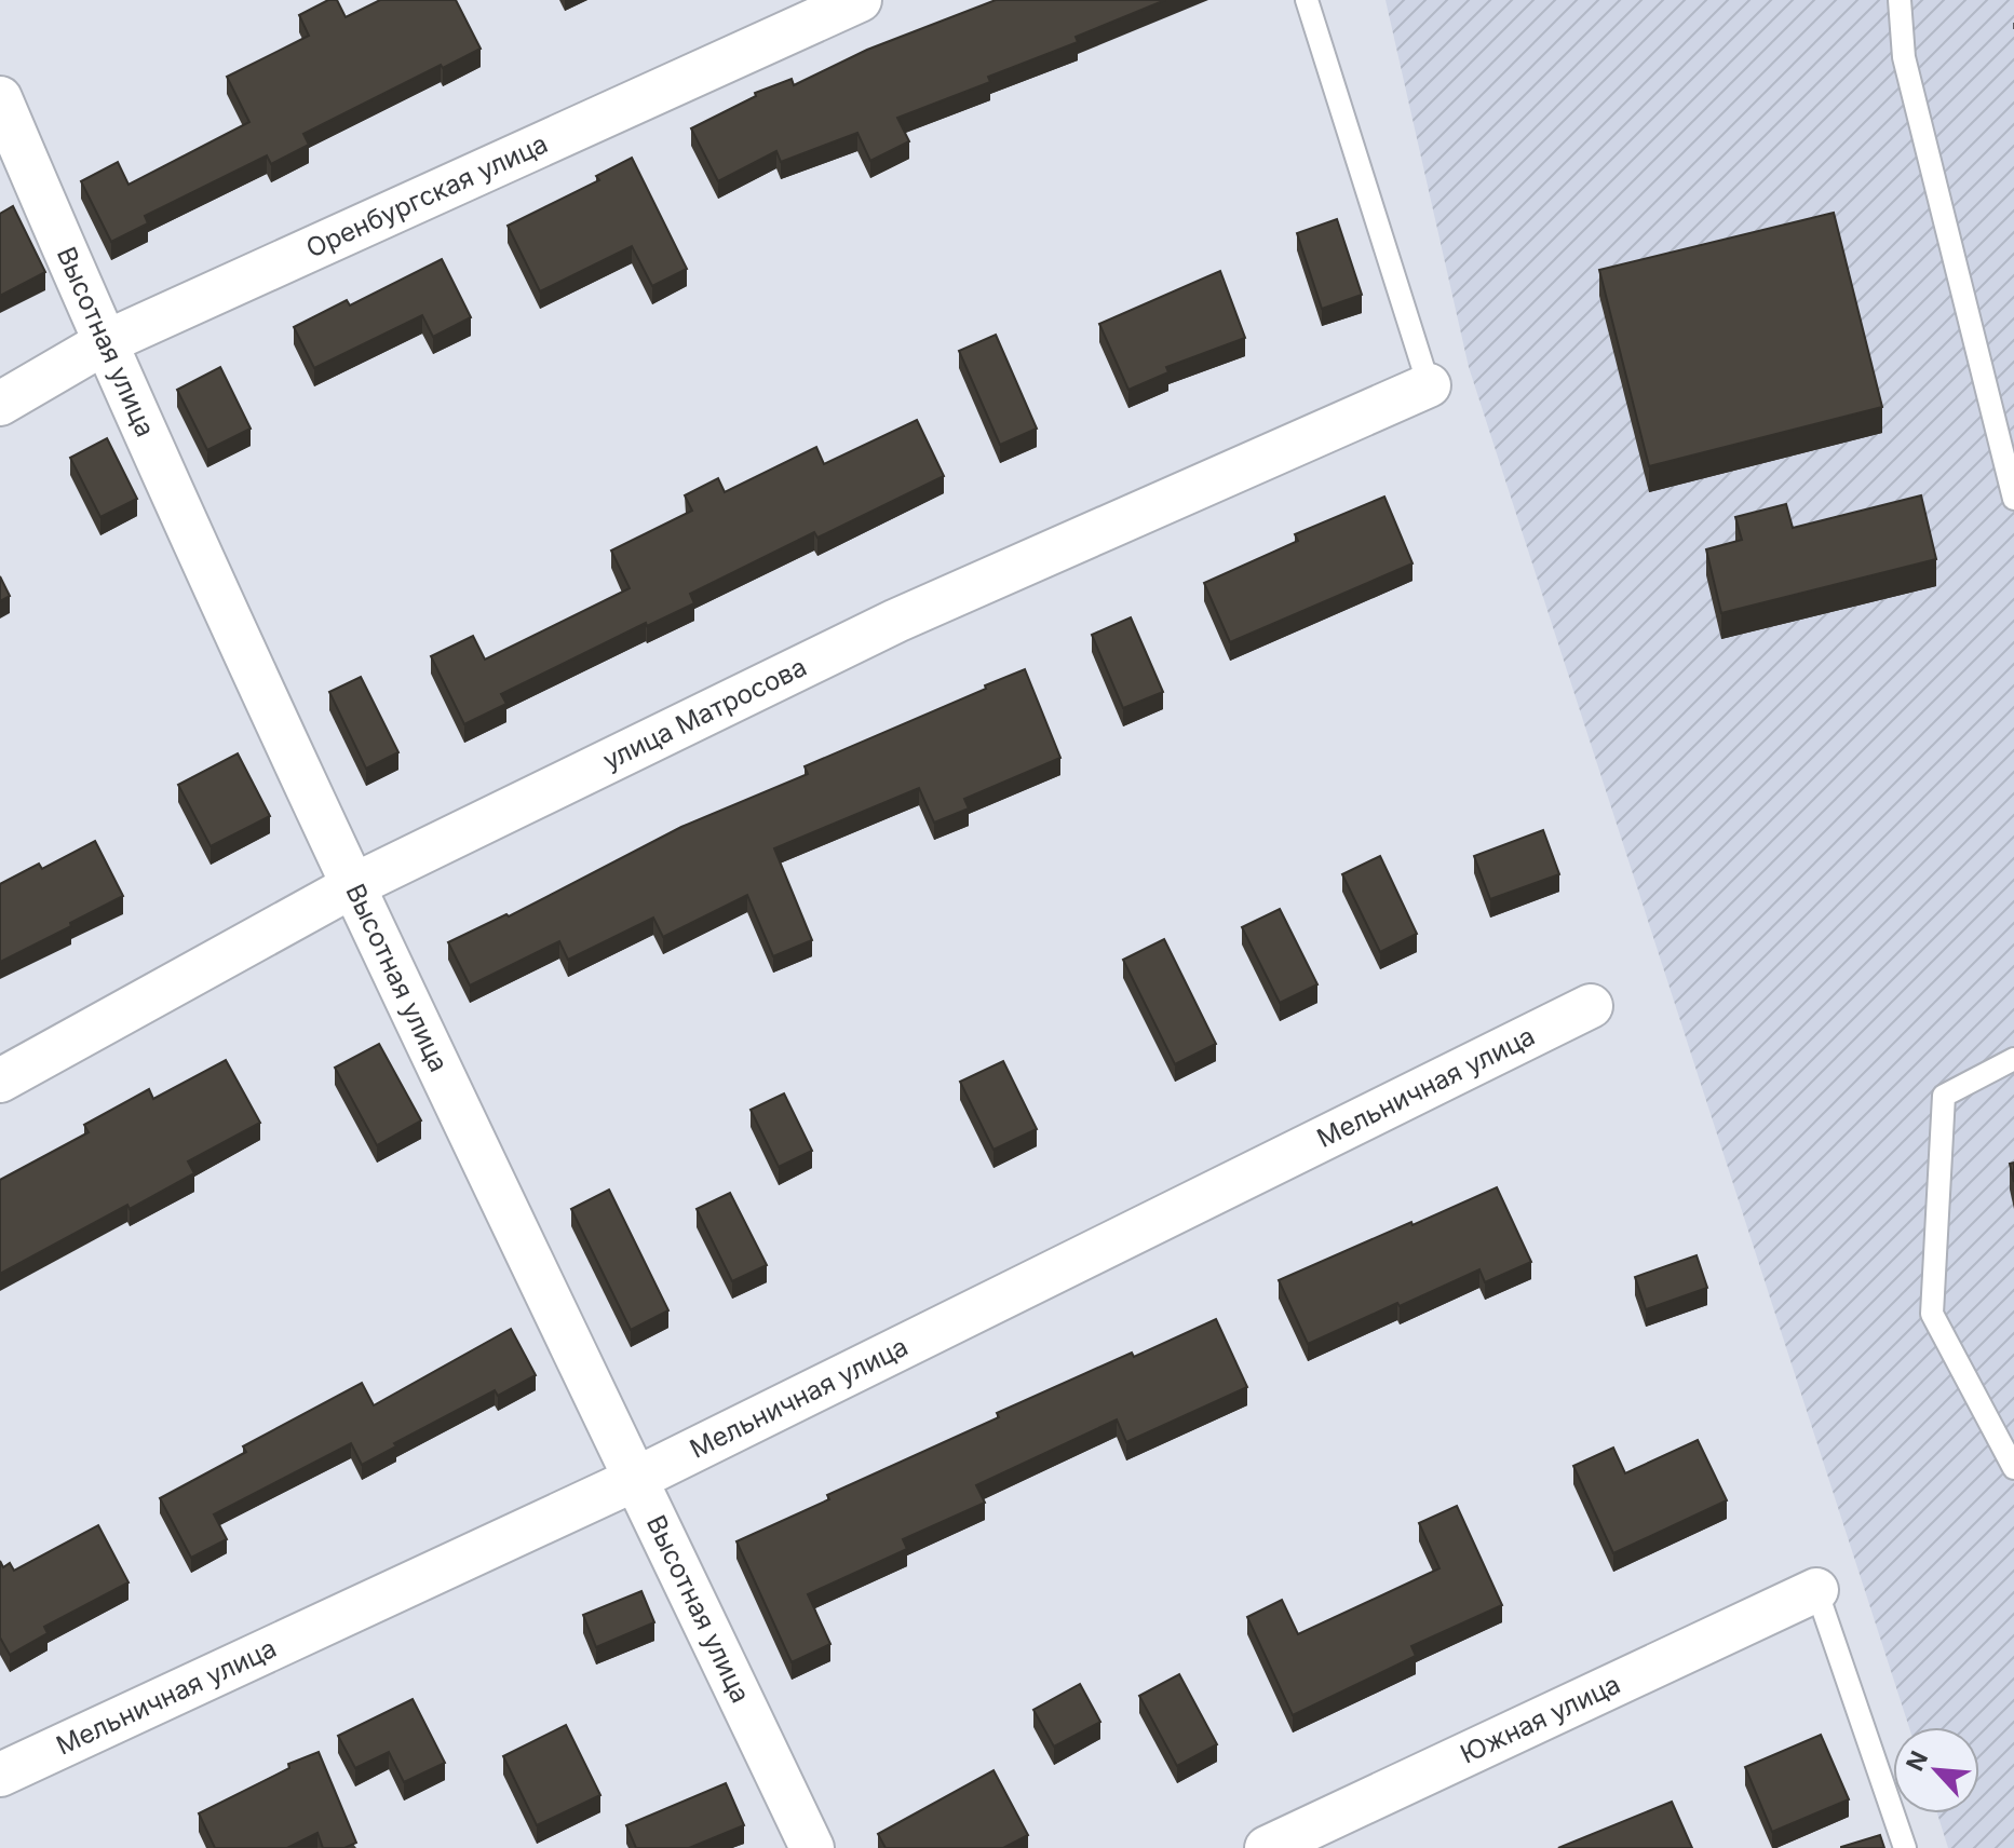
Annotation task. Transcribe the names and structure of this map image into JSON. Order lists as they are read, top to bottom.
{
  "streets": {
    "street": [
      "Оренбургская улица",
      "Высотная улица",
      "улица Матросова",
      "Мельничная улица",
      "Южная улица"
    ]
  },
  "crossings": [
    ["Оренбургская улица", "Высотная улица"],
    ["Высотная улица", "улица Матросова"],
    ["Высотная улица", "Мельничная улица"]
  ],
  "north": "top left"
}
